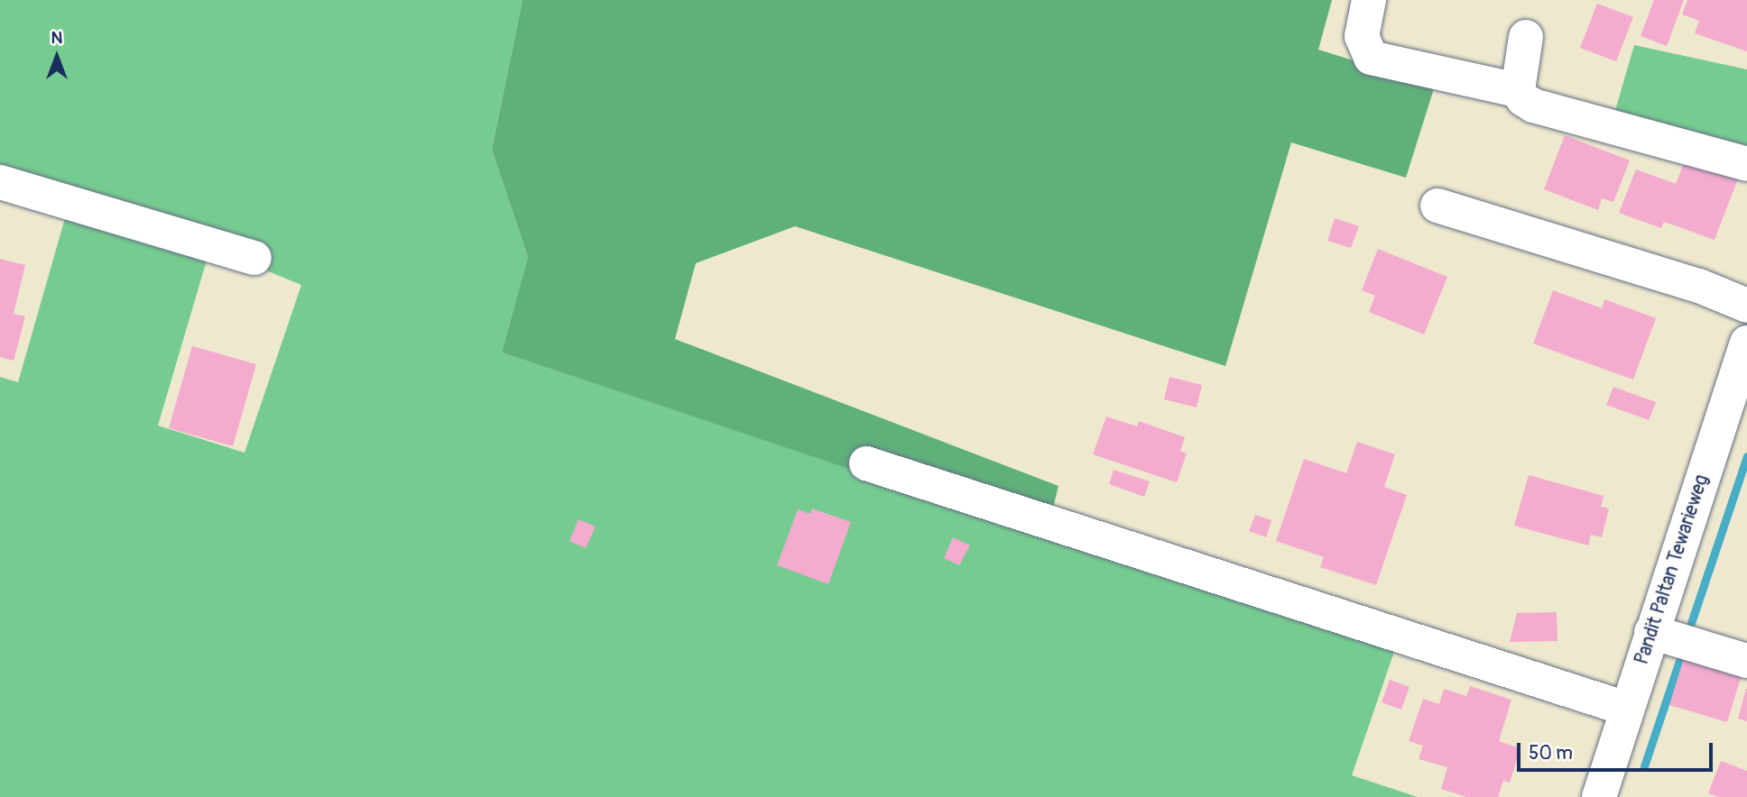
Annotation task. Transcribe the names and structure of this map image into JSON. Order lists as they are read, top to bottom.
{
  "streets": {
    "street": ["Pandit Paltan Tewarieweg"]
  },
  "scale_bar": "50 m",
  "north": "top"
}
